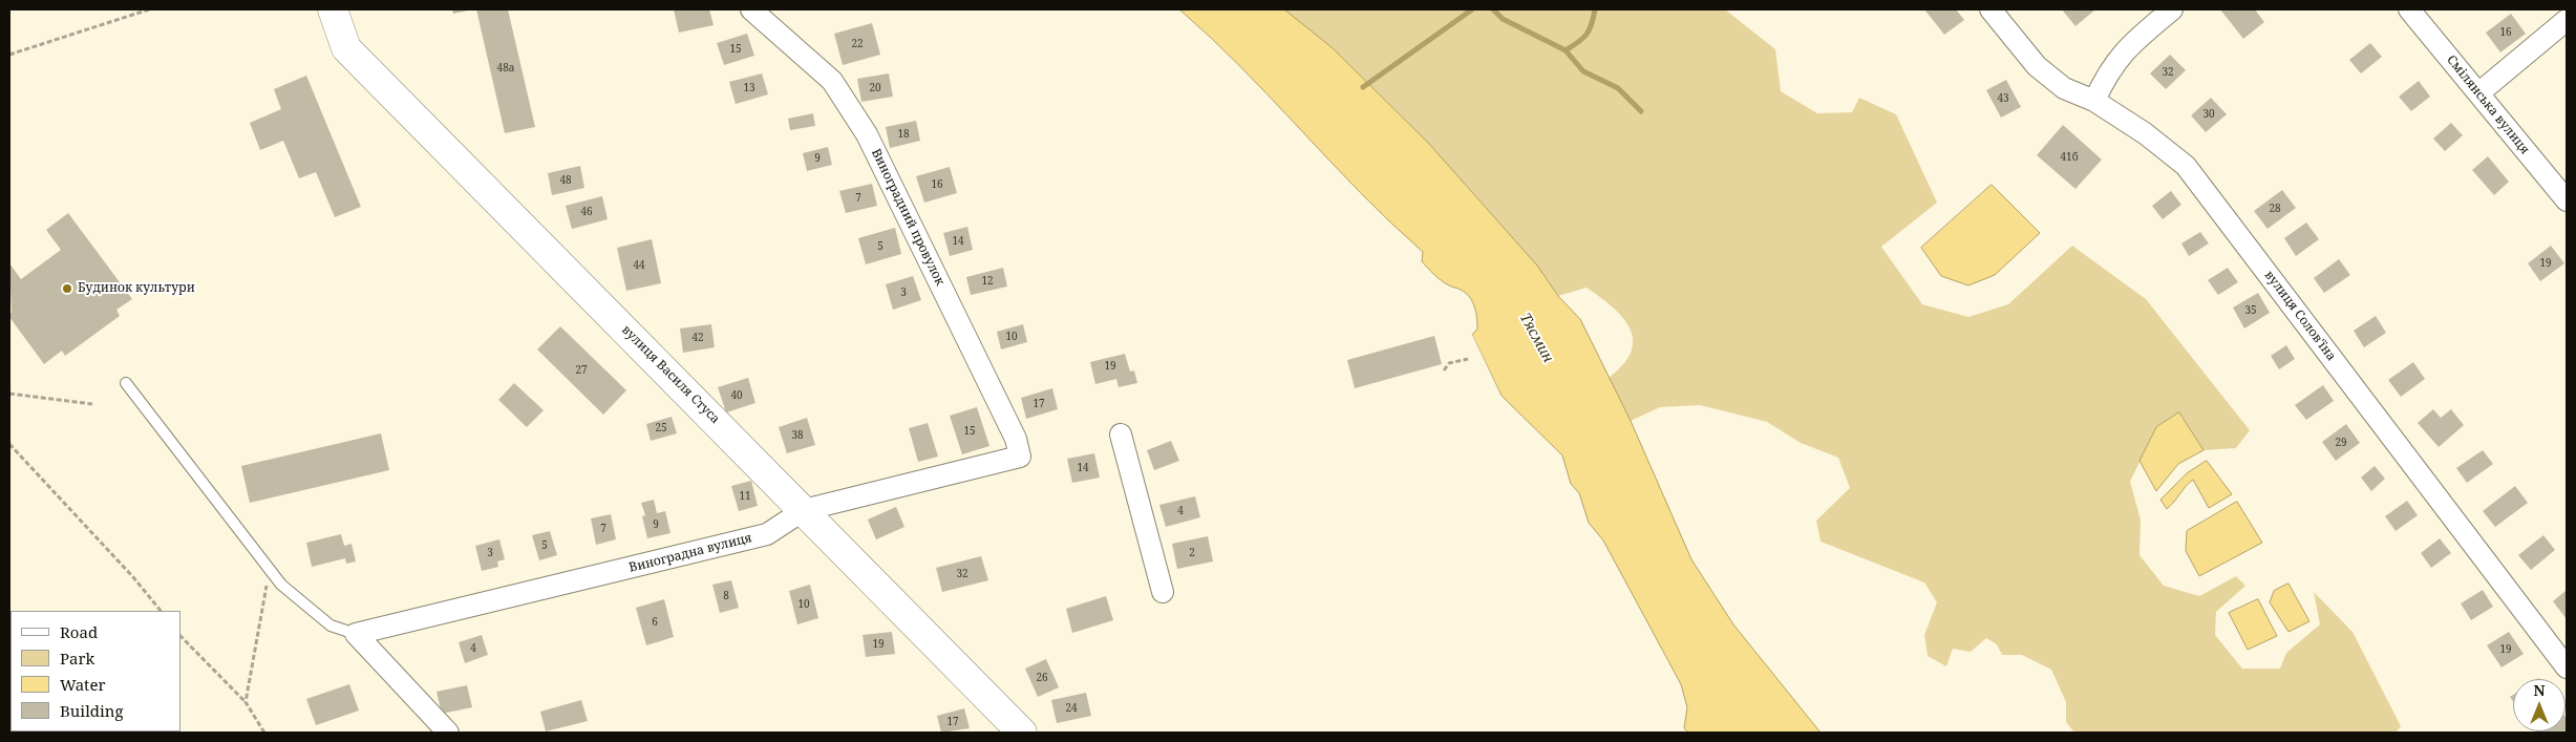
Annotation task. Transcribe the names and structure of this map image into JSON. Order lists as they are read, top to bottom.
{
  "streets": {
    "street": [
      "Смілянська вулиця",
      "Виноградний провулок",
      "вулиця Солов'їна",
      "вулиця Василя Стуса",
      "Виноградна вулиця"
    ]
  },
  "crossings": [
    ["Виноградний провулок", "Виноградна вулиця"],
    ["вулиця Василя Стуса", "Виноградна вулиця"]
  ],
  "water": ["Тясмин"],
  "places": ["Будинок культури"],
  "house_numbers": [
    "16",
    "22",
    "15",
    "48а",
    "32",
    "13",
    "20",
    "43",
    "30",
    "18",
    "41б",
    "9",
    "48",
    "16",
    "7",
    "28",
    "46",
    "14",
    "5",
    "19",
    "44",
    "12",
    "3",
    "35",
    "10",
    "42",
    "19",
    "27",
    "40",
    "17",
    "25",
    "15",
    "38",
    "29",
    "14",
    "11",
    "4",
    "9",
    "7",
    "5",
    "3",
    "2",
    "32",
    "8",
    "10",
    "6",
    "19",
    "4",
    "19",
    "26",
    "24",
    "17"
  ],
  "legend": [
    "Road",
    "Park",
    "Water",
    "Building"
  ],
  "north": "top"
}
